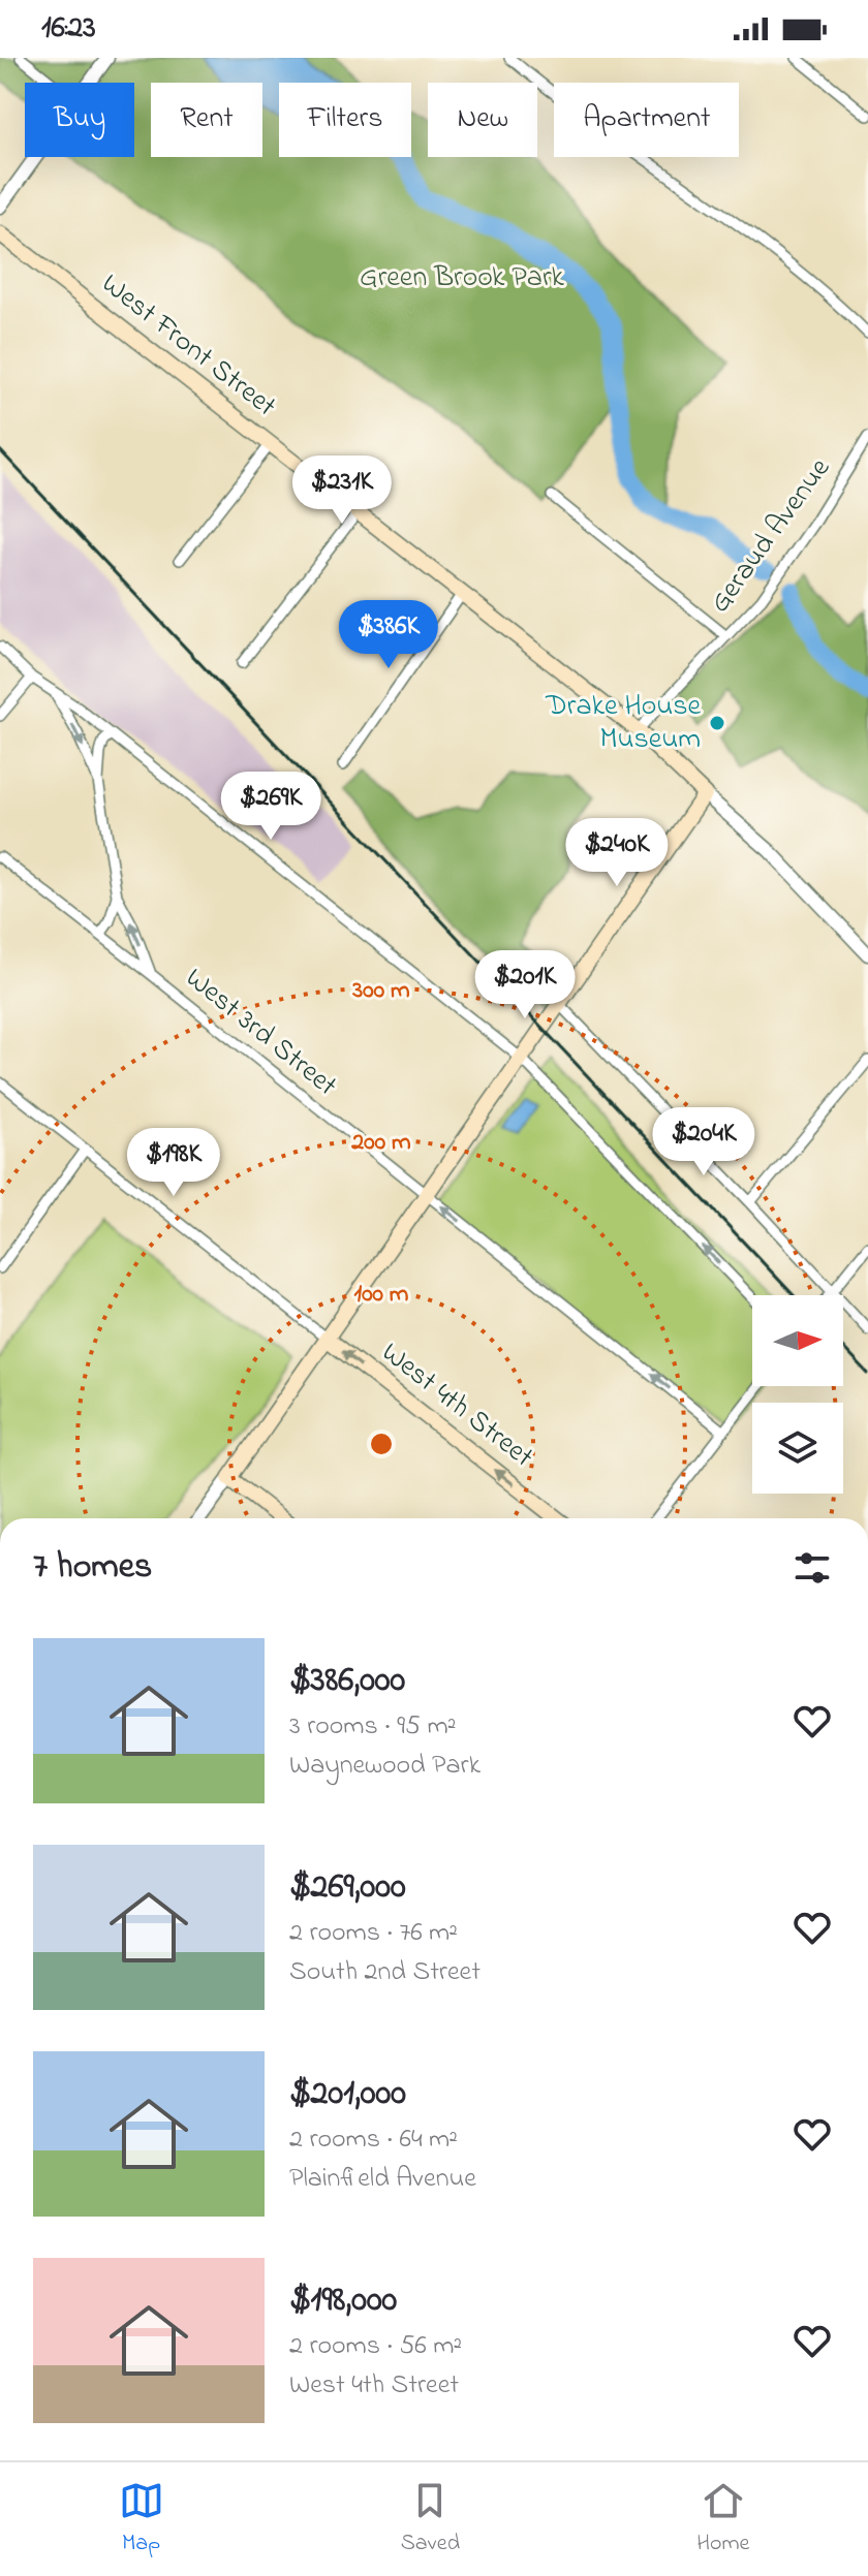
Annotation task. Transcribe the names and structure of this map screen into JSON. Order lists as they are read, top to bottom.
{
  "streets": {
    "main road": ["West Front Street", "West 4th Street"],
    "street": ["Geraud Avenue", "West 3rd Street"]
  },
  "crossings": [
    ["West Front Street", "Geraud Avenue"]
  ],
  "one_way": ["West 3rd Street", "West 4th Street"],
  "parks": ["Green Brook Park"],
  "places": ["Drake House Museum"],
  "north": "right",
  "page": {
    "status": "16:23",
    "chip": [
      "Buy",
      "Rent",
      "Filters",
      "New",
      "Apartment"
    ],
    "price": [
      "$231K",
      "$386K",
      "$269K",
      "$240K",
      "$201K",
      "$204K",
      "$198K"
    ],
    "heading": "7 homes",
    "list": [
      {
        "name": "$386,000",
        "note": "3 rooms · 95 m² · Waynewood Park"
      },
      {
        "name": "$269,000",
        "note": "2 rooms · 76 m² · South 2nd Street"
      },
      {
        "name": "$201,000",
        "note": "2 rooms · 64 m² · Plainfield Avenue"
      },
      {
        "name": "$198,000",
        "note": "2 rooms · 56 m² · West 4th Street"
      }
    ],
    "tabs": ["Map", "Saved", "Home"]
  },
  "rings": ["300 m", "200 m", "100 m"]
}
